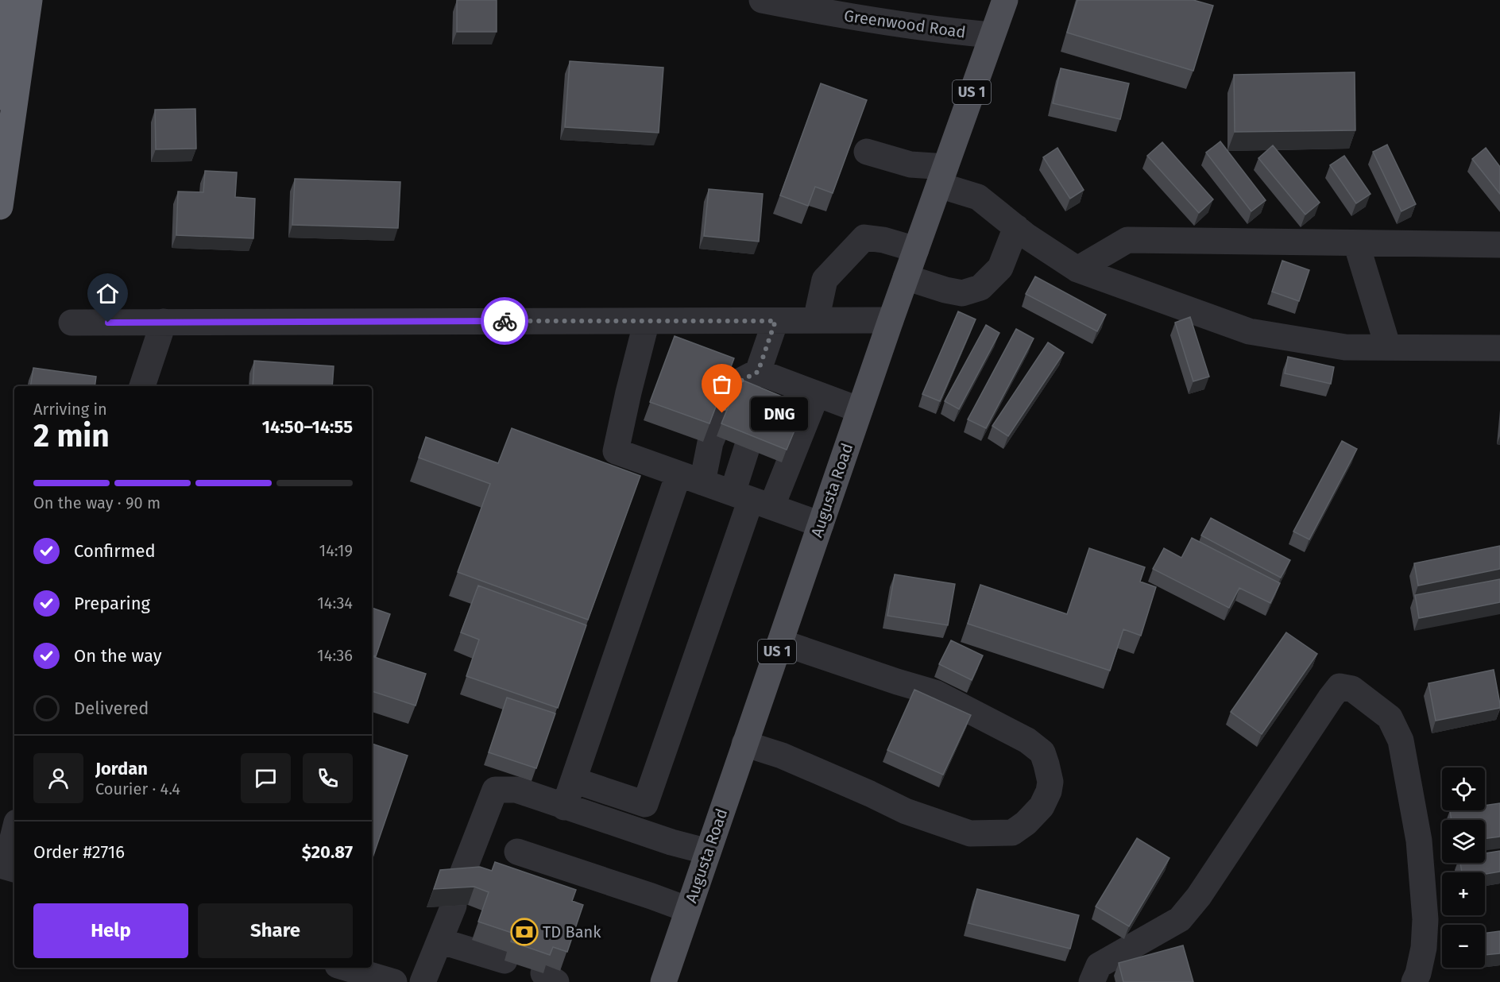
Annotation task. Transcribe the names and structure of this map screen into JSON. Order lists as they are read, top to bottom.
{
  "streets": {
    "main road": ["US 1", "Augusta Road"],
    "street": ["Greenwood Road"]
  },
  "crossings": [
    ["Greenwood Road", "Augusta Road"]
  ],
  "places": {
    "other": ["DNG"],
    "bank": ["TD Bank"]
  },
  "page": {
    "heading": ["2 min", "Arriving in", "14:50–14:55"],
    "panel": [
      "Jordan",
      "Courier · 4.4",
      "Order #2716",
      "$20.87"
    ],
    "bubble": "DNG",
    "bar": "On the way · 90 m",
    "list": [
      ["Confirmed", "14:19"],
      ["Preparing", "14:34"],
      ["On the way", "14:36"],
      "Delivered"
    ],
    "map_buttons": ["+", "−"],
    "buttons": ["Help", "Share"]
  }
}
